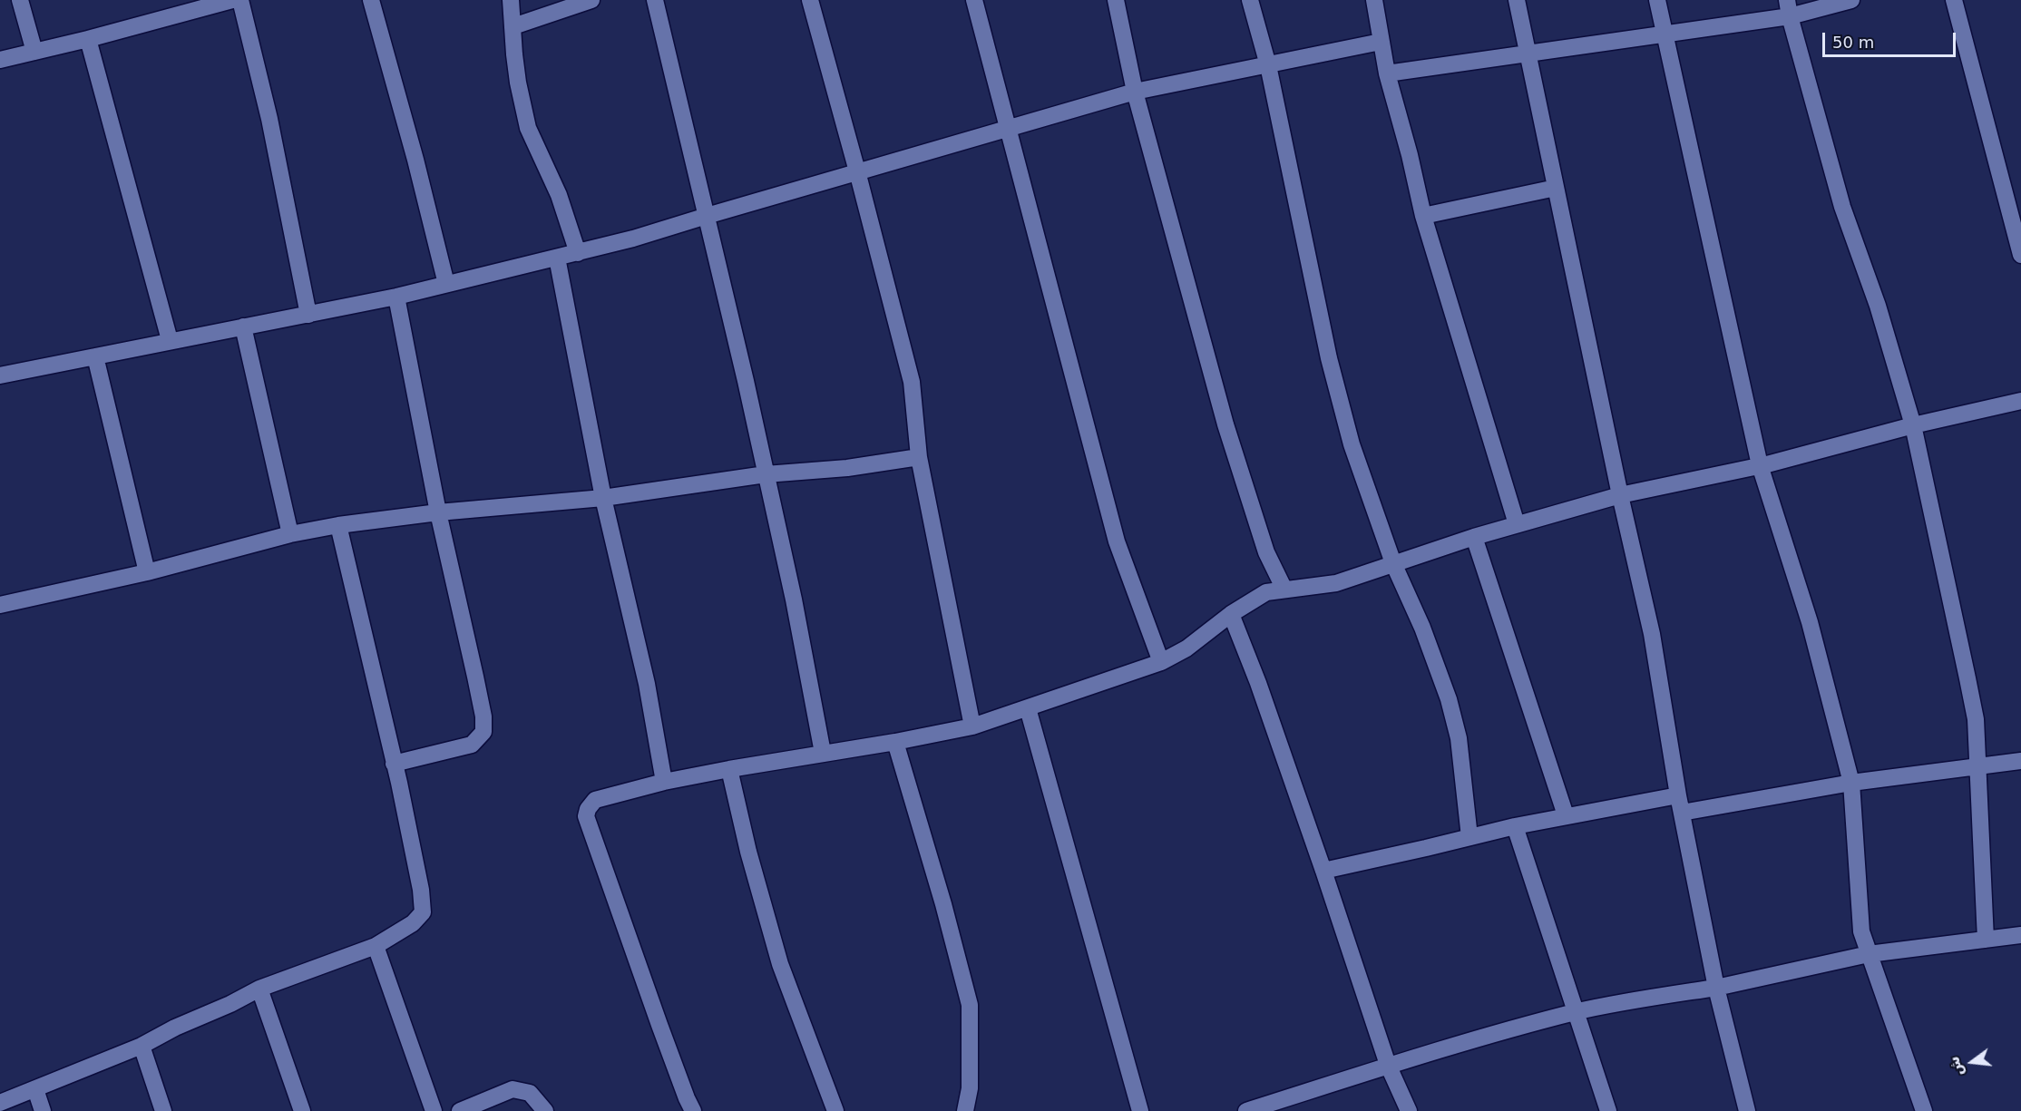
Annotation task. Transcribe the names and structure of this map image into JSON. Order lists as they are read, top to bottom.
{
  "scale_bar": "50 m",
  "north": "left"
}
